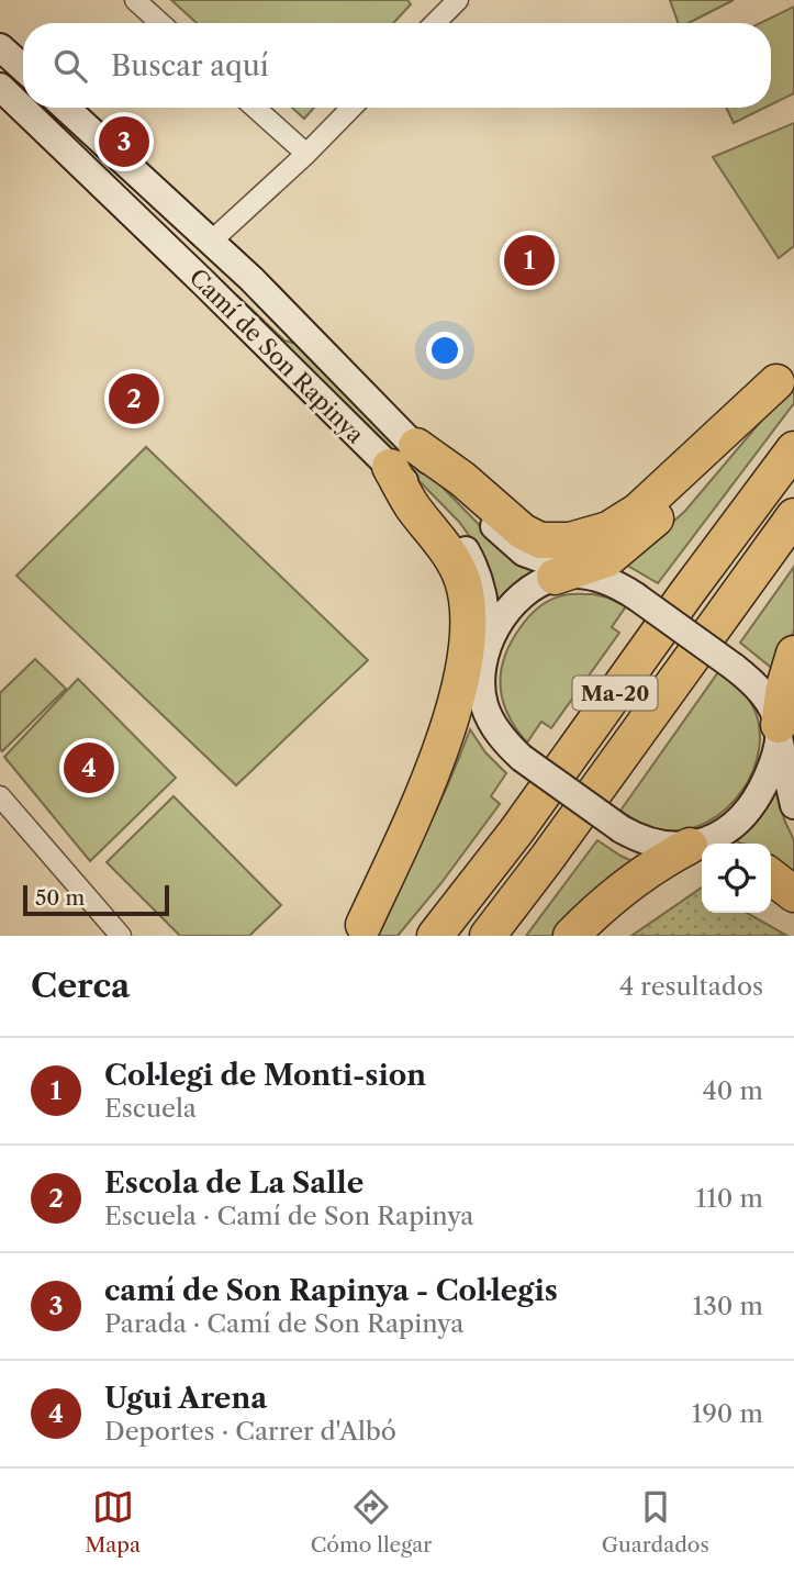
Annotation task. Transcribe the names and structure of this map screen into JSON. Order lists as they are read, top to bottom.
{
  "streets": {
    "highway": ["Ma-20"],
    "street": ["Camí de Son Rapinya"]
  },
  "scale_bar": "50 m",
  "page": {
    "search": "Buscar aquí",
    "pins": [
      "3",
      "1",
      "2",
      "4"
    ],
    "scale": "50 m",
    "heading": ["Cerca", "4 resultados"],
    "list": [
      {
        "mark": "1",
        "name": "Col·legi de Monti-sion",
        "note": "Escuela",
        "value": "40 m"
      },
      {
        "mark": "2",
        "name": "Escola de La Salle",
        "note": "Escuela · Camí de Son Rapinya",
        "value": "110 m"
      },
      {
        "mark": "3",
        "name": "camí de Son Rapinya - Col·legis",
        "note": "Parada · Camí de Son Rapinya",
        "value": "130 m"
      },
      {
        "mark": "4",
        "name": "Ugui Arena",
        "note": "Deportes · Carrer d'Albó",
        "value": "190 m"
      }
    ],
    "nav": ["Mapa", "Cómo llegar", "Guardados"]
  }
}
